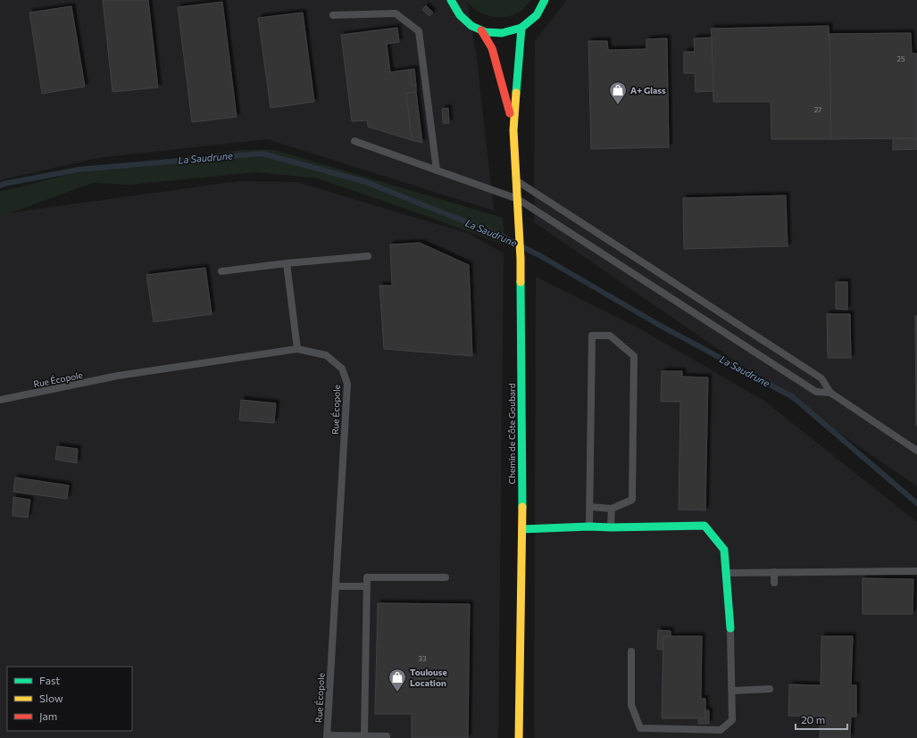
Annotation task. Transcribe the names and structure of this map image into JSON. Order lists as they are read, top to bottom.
{
  "streets": {
    "main road": ["Chemin de Côte Goubard"],
    "lane": ["Rue Écopole"]
  },
  "water": ["La Saudrune"],
  "places": {
    "shop": ["A+ Glass", "Toulouse Location"]
  },
  "house_numbers": ["25", "27", "33"],
  "legend": ["Fast", "Slow", "Jam"],
  "scale_bar": "20 m"
}
